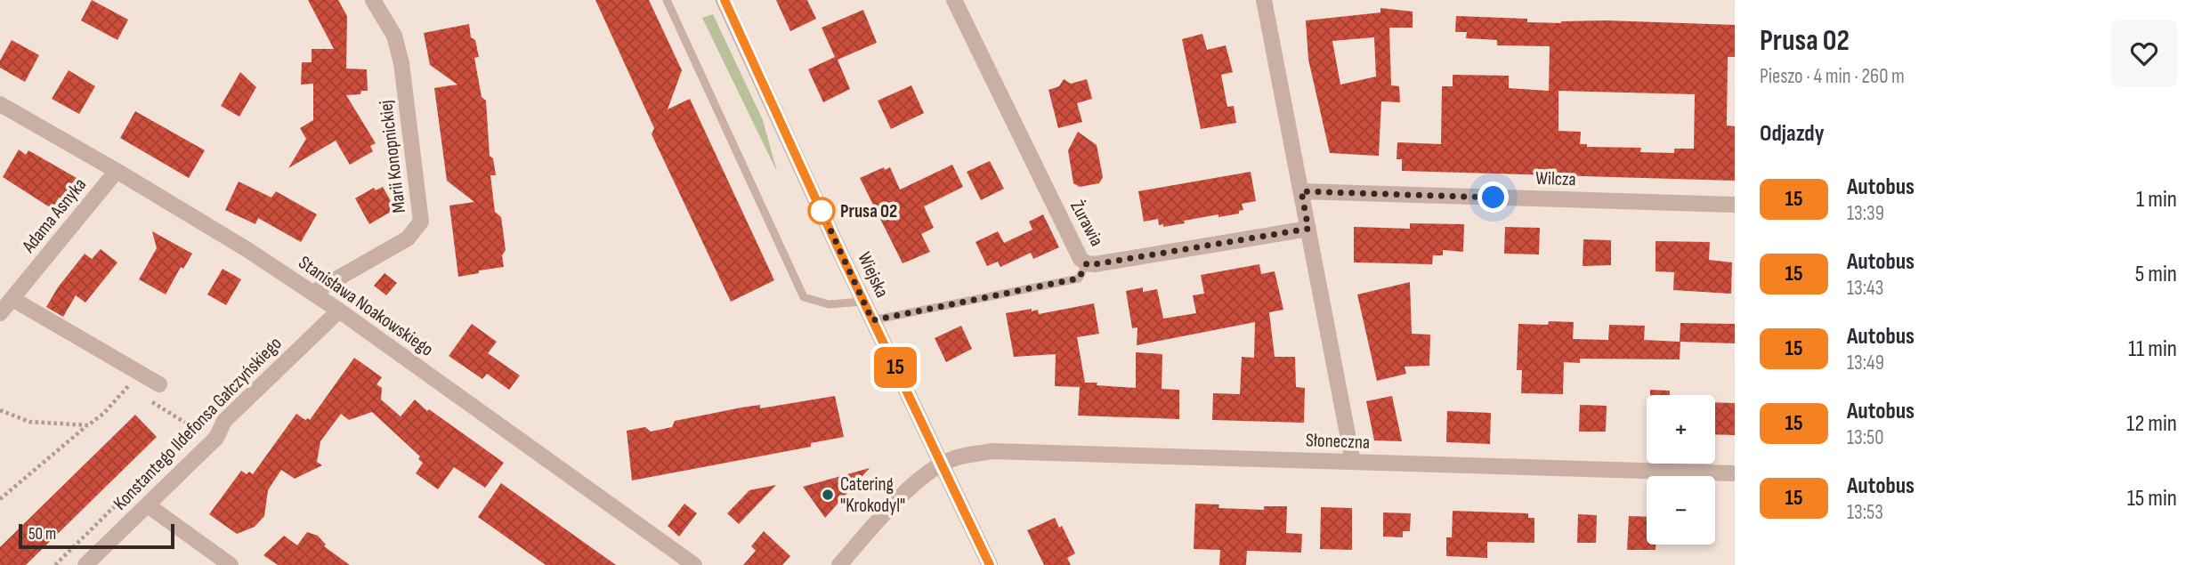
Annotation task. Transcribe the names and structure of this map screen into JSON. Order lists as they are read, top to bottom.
{
  "streets": {
    "street": [
      "Marii Konopnickiej",
      "Wilcza",
      "Adama Asnyka",
      "Żurawia",
      "Wiejska",
      "Stanisława Noakowskiego",
      "Konstantego Ildefonsa Gałczyńskiego",
      "Słoneczna"
    ]
  },
  "crossings": [
    ["Marii Konopnickiej", "Stanisława Noakowskiego"],
    ["Adama Asnyka", "Stanisława Noakowskiego"],
    ["Wiejska", "Słoneczna"],
    ["Stanisława Noakowskiego", "Konstantego Ildefonsa Gałczyńskiego"]
  ],
  "places": ["Prusa 02", "Catering \"Krokodyl\""],
  "lines": ["bus line 15"],
  "scale_bar": "50 m",
  "page": {
    "on_map": "15",
    "heading": [
      ["Prusa 02", "Pieszo · 4 min · 260 m"],
      "Odjazdy"
    ],
    "list": [
      {
        "mark": "15",
        "name": "Autobus",
        "note": "13:39",
        "value": "1 min"
      },
      {
        "mark": "15",
        "name": "Autobus",
        "note": "13:43",
        "value": "5 min"
      },
      {
        "mark": "15",
        "name": "Autobus",
        "note": "13:49",
        "value": "11 min"
      },
      {
        "mark": "15",
        "name": "Autobus",
        "note": "13:50",
        "value": "12 min"
      },
      {
        "mark": "15",
        "name": "Autobus",
        "note": "13:53",
        "value": "15 min"
      }
    ],
    "map_buttons": ["+", "−"],
    "scale": "50 m"
  }
}
